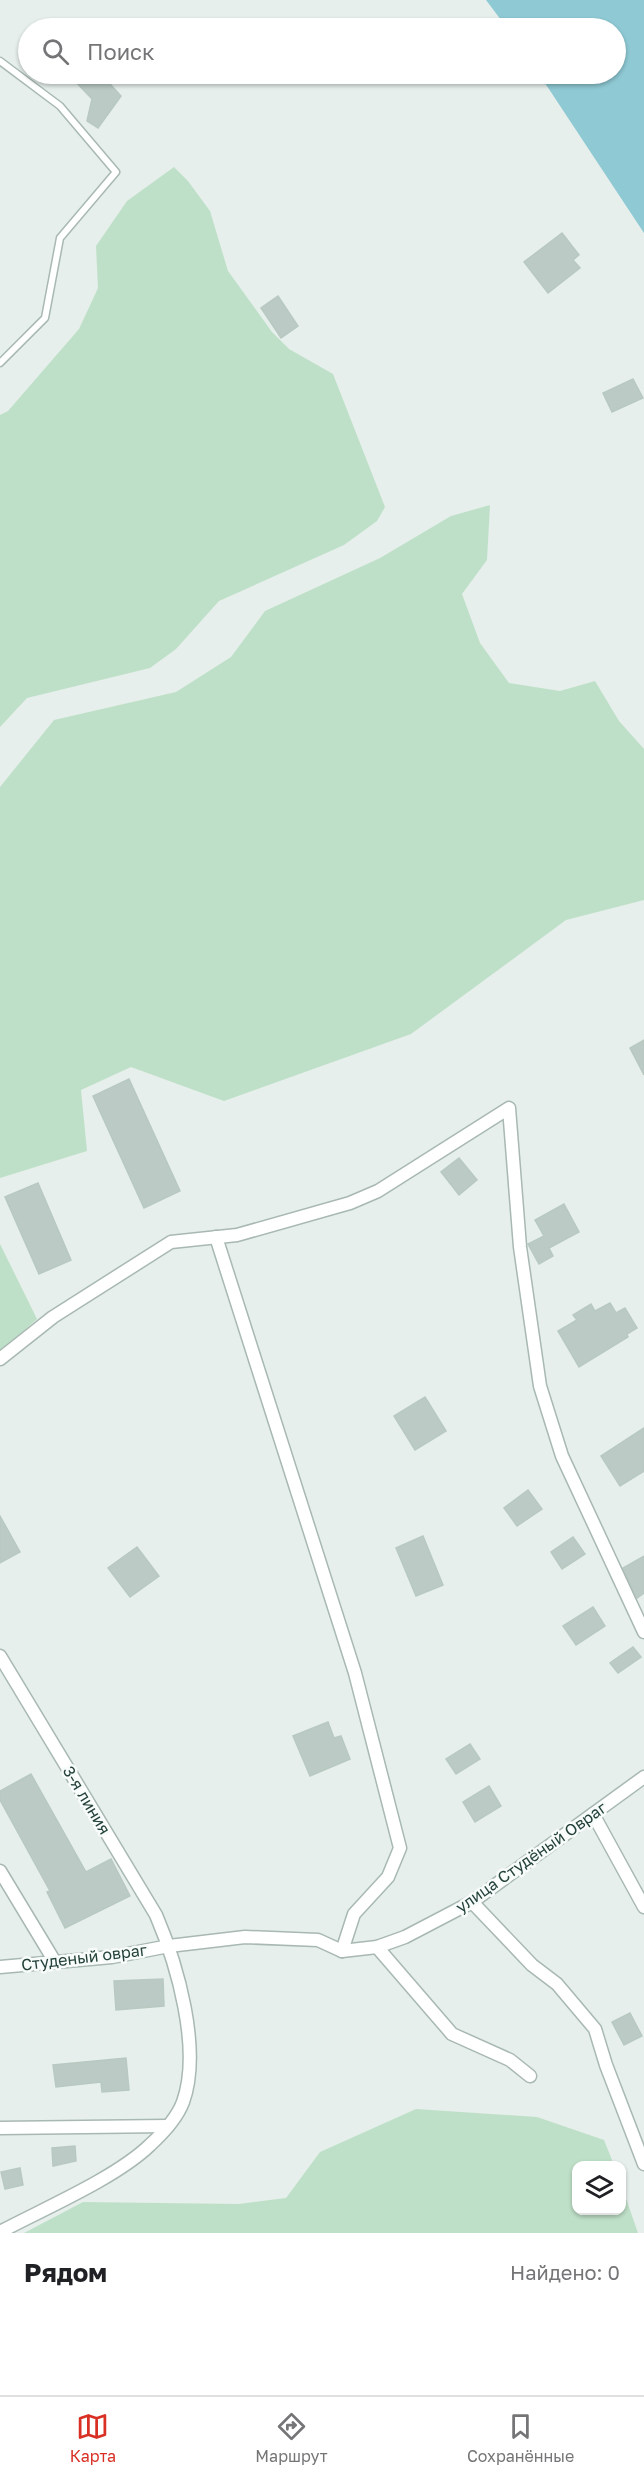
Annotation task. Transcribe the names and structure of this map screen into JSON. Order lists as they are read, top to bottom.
{
  "streets": {
    "street": ["3-я линия", "улица Студёный Овраг", "Студеный овраг"]
  },
  "crossings": [
    ["3-я линия", "улица Студёный Овраг"],
    ["3-я линия", "Студеный овраг"],
    ["улица Студёный Овраг", "Студеный овраг"]
  ],
  "page": {
    "search": "Поиск",
    "heading": ["Рядом", "Найдено: 0"],
    "nav": ["Карта", "Маршрут", "Сохранённые"]
  }
}
